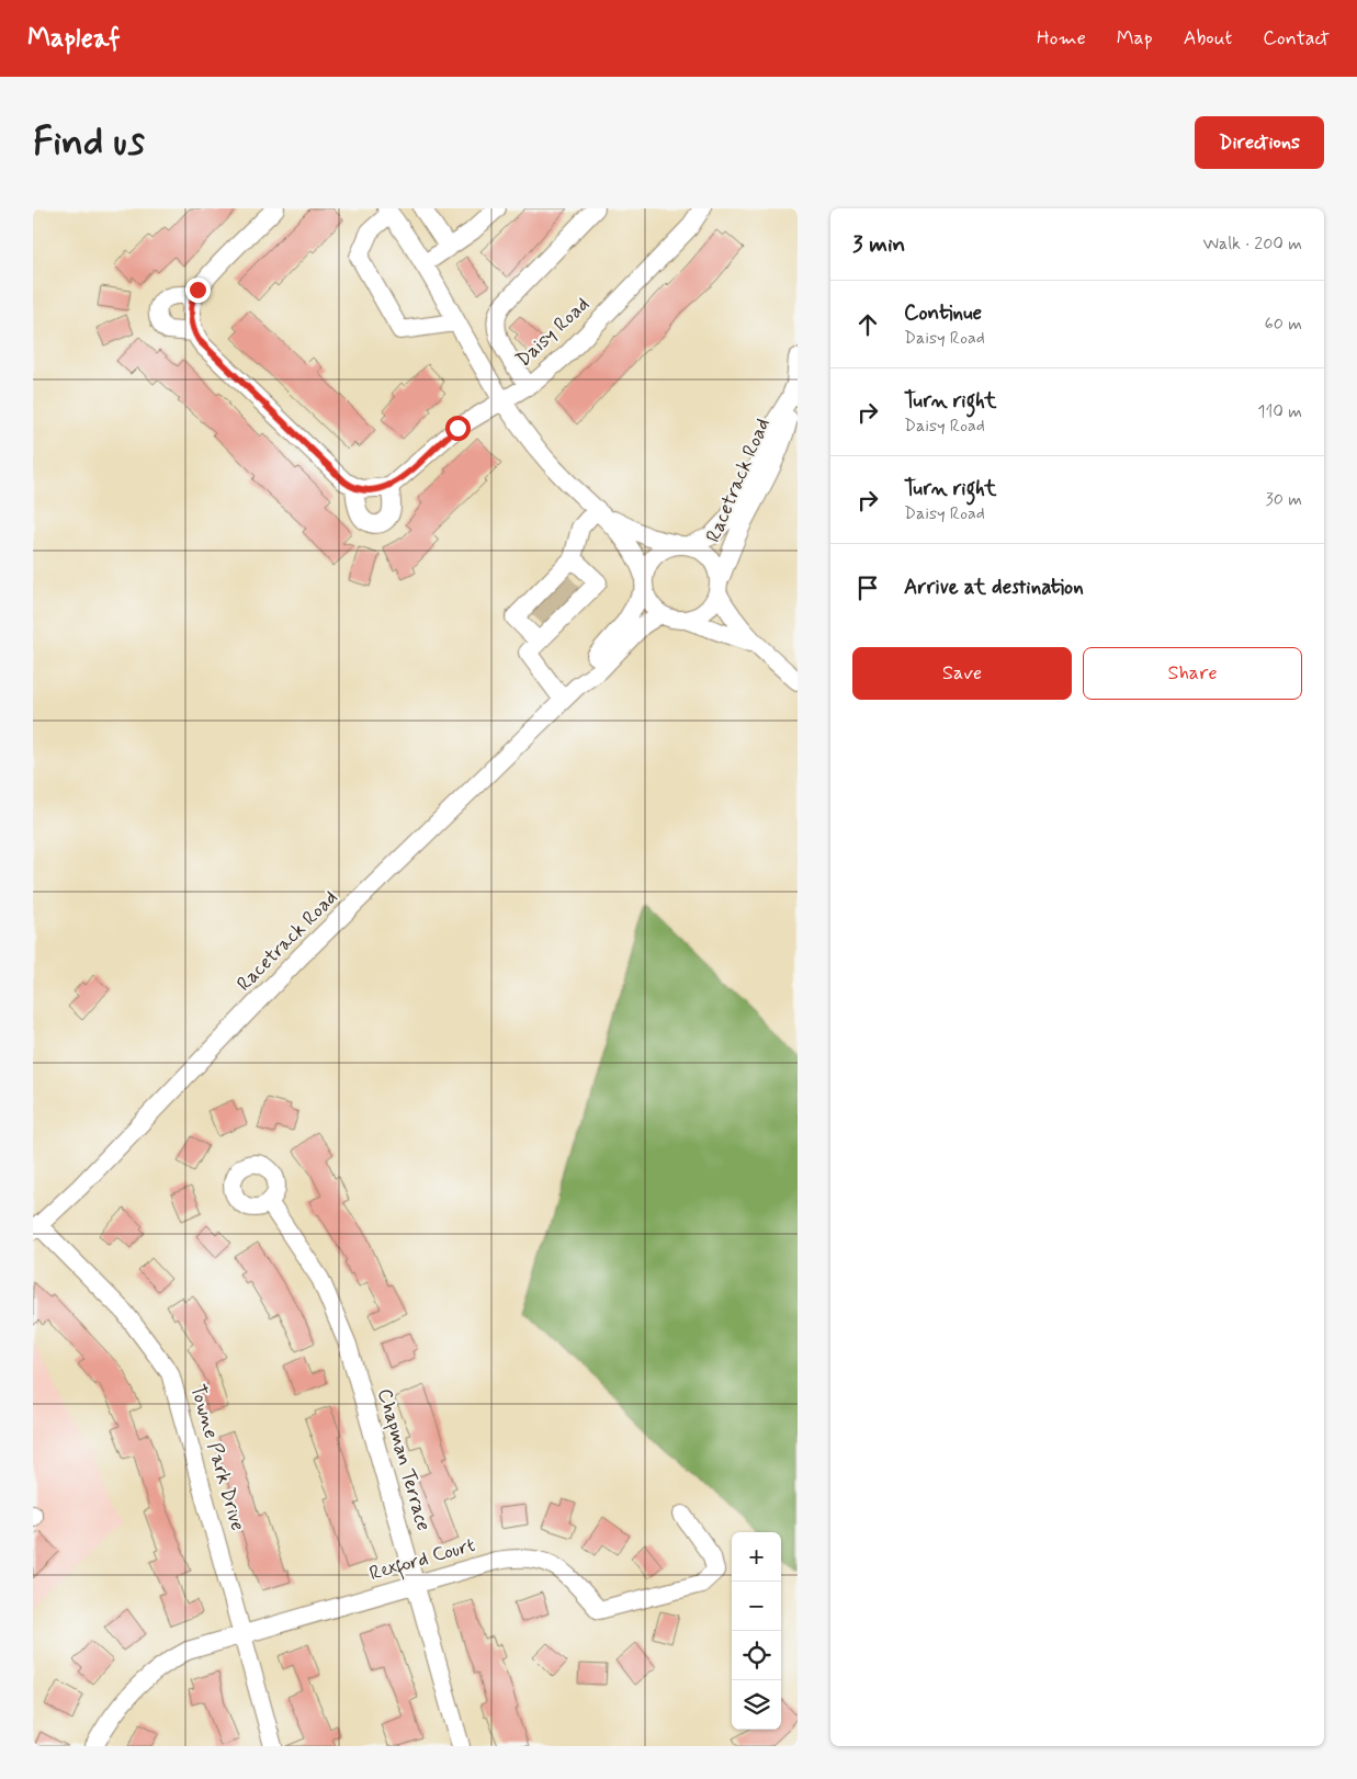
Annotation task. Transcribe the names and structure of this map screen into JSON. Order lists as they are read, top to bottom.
{
  "streets": {
    "street": [
      "Daisy Road",
      "Racetrack Road",
      "Towne Park Drive",
      "Chapman Terrace",
      "Rexford Court"
    ]
  },
  "crossings": [
    ["Racetrack Road", "Towne Park Drive"],
    ["Towne Park Drive", "Rexford Court"],
    ["Chapman Terrace", "Rexford Court"]
  ],
  "page": {
    "header": "Mapleaf",
    "nav": [
      "Home",
      "Map",
      "About",
      "Contact"
    ],
    "buttons": [
      "Directions",
      ["Save", "Share"]
    ],
    "title": "Find us",
    "heading": ["3 min", "Walk · 200 m"],
    "list": [
      ["Continue", "Daisy Road", "60 m"],
      ["Turn right", "Daisy Road", "110 m"],
      ["Turn right", "Daisy Road", "30 m"],
      "Arrive at destination"
    ],
    "map_buttons": ["+", "−"]
  }
}
